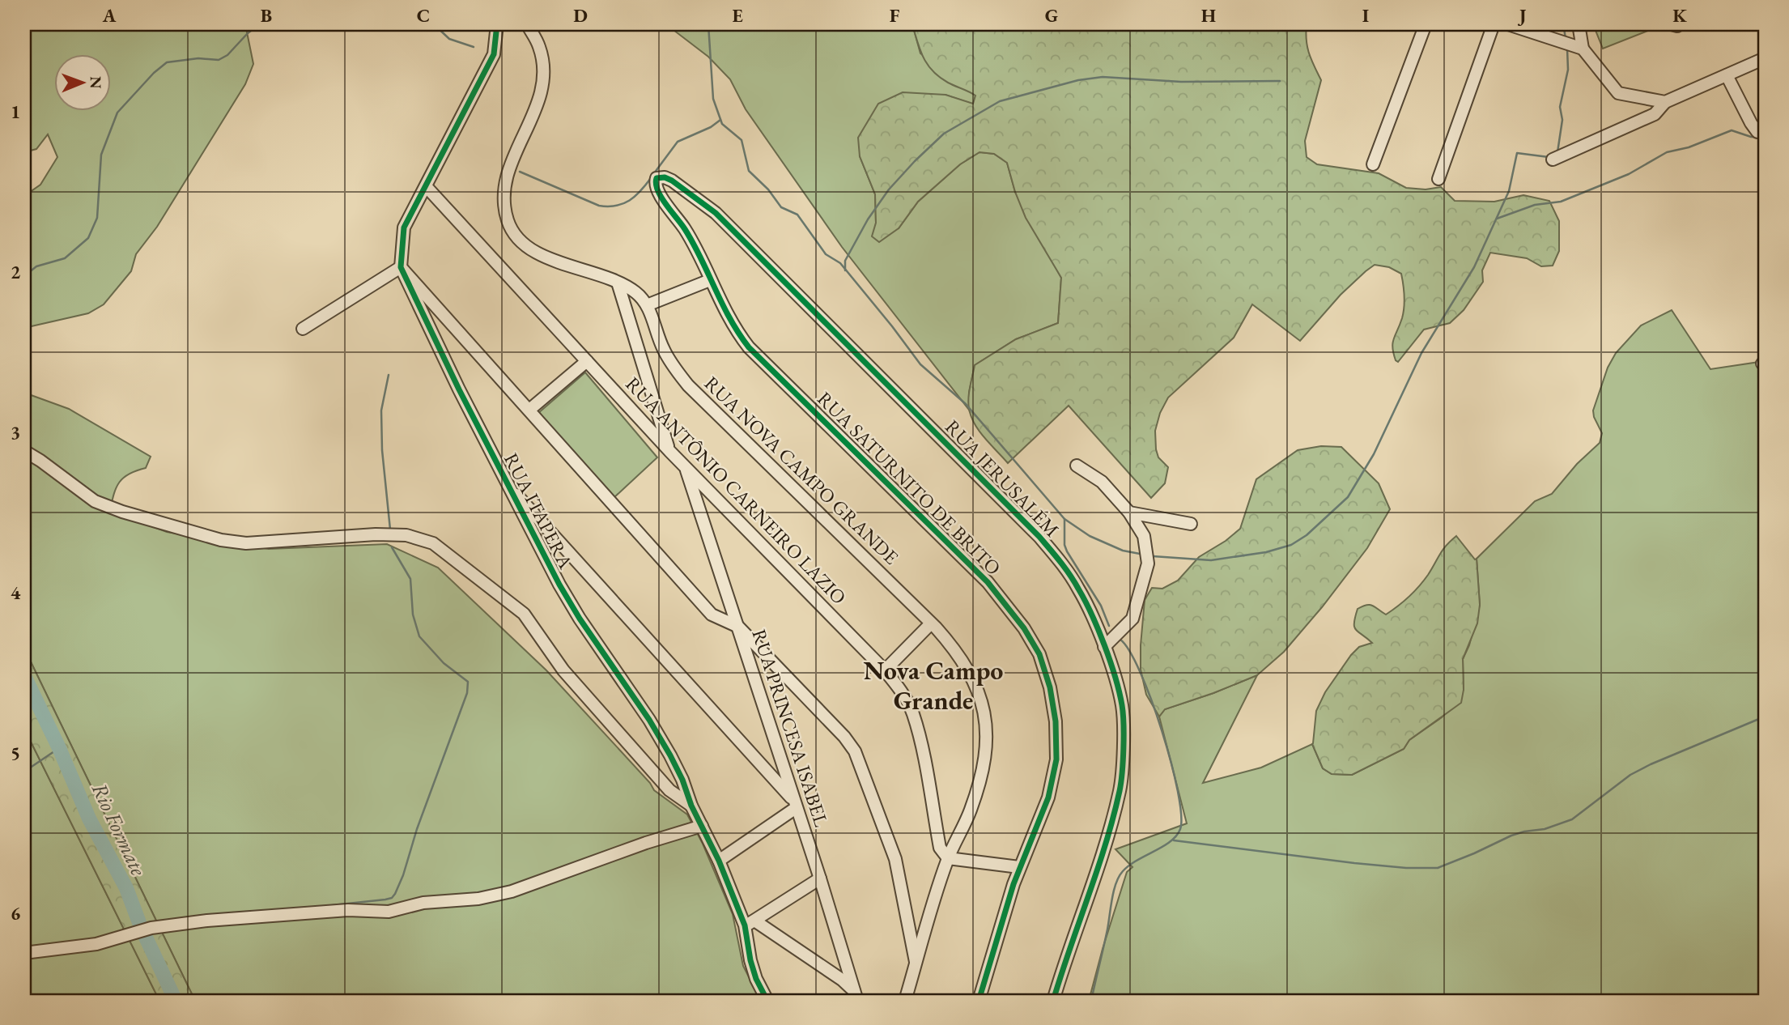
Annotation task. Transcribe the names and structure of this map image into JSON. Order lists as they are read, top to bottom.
{
  "streets": {
    "street": [
      "RUA NOVA CAMPO GRANDE",
      "RUA JERUSALÉM",
      "RUA SATURNITO DE BRITO",
      "RUA ANTÔNIO CARNEIRO LAZIO",
      "RUA ITAPERA",
      "RUA PRINCESA ISABEL"
    ]
  },
  "crossings": [
    ["RUA NOVA CAMPO GRANDE", "RUA ANTÔNIO CARNEIRO LAZIO"],
    ["RUA JERUSALÉM", "RUA SATURNITO DE BRITO"],
    ["RUA ANTÔNIO CARNEIRO LAZIO", "RUA PRINCESA ISABEL"]
  ],
  "districts": ["Nova Campo Grande"],
  "water": ["Rio Formate"],
  "north": "right",
  "grid": {
    "columns": [
      "A",
      "B",
      "C",
      "D",
      "E",
      "F",
      "G",
      "H",
      "I",
      "J",
      "K"
    ],
    "rows": [
      "1",
      "2",
      "3",
      "4",
      "5",
      "6"
    ]
  }
}
